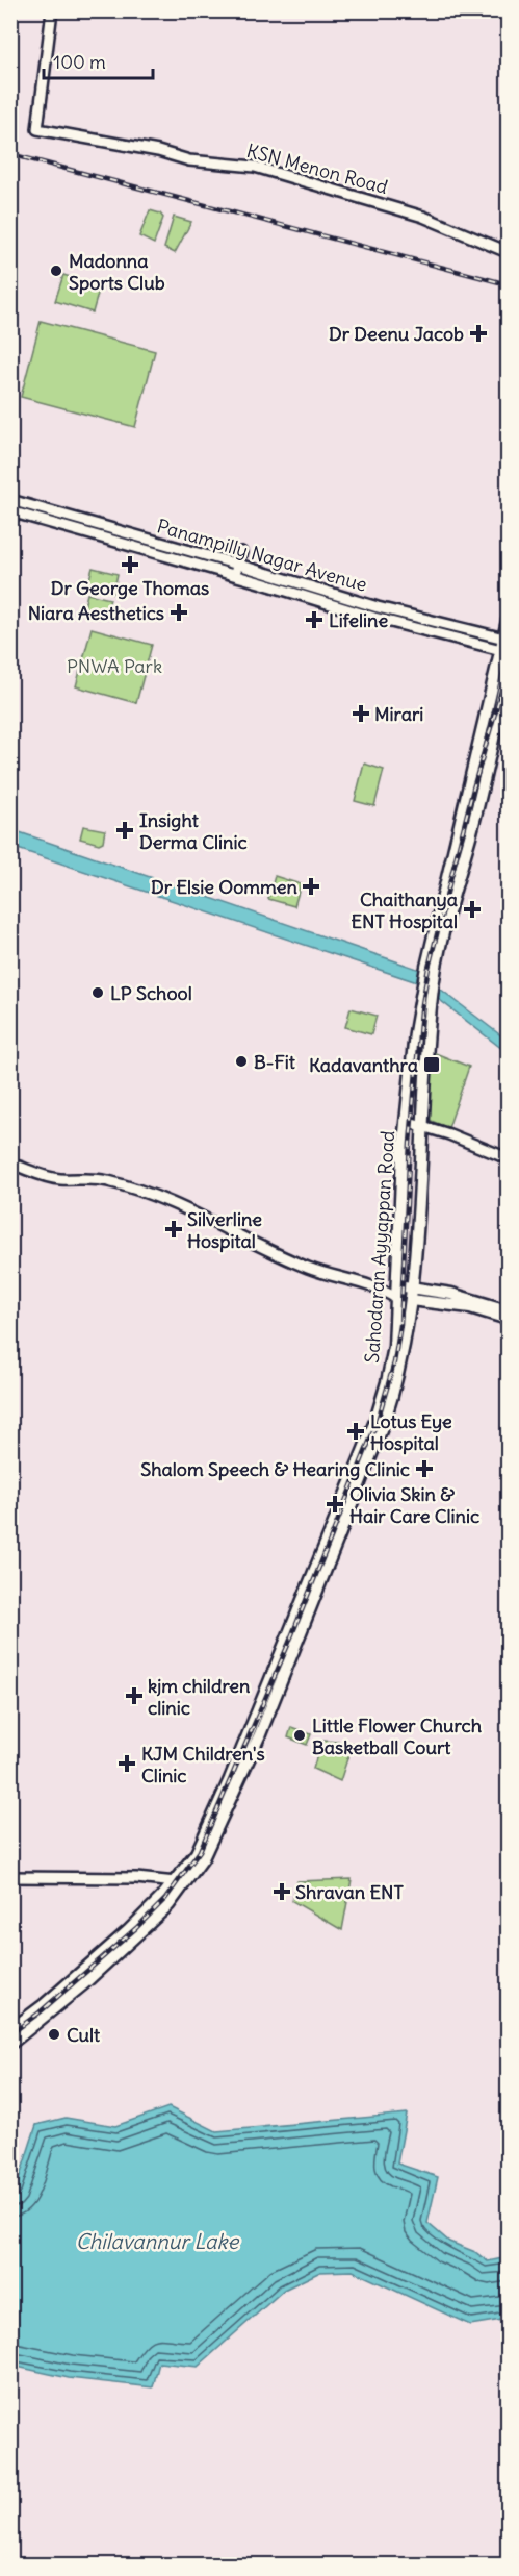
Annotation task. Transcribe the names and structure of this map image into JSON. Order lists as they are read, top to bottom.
{
  "streets": {
    "main road": ["Sahodaran Ayyappan Road"],
    "street": ["KSN Menon Road", "Panampilly Nagar Avenue"]
  },
  "crossings": [
    ["Panampilly Nagar Avenue", "Sahodaran Ayyappan Road"]
  ],
  "water": ["Chilavannur Lake"],
  "parks": ["PNWA Park"],
  "places": {
    "other": [
      "Madonna Sports Club",
      "LP School",
      "B-Fit",
      "Little Flower Church Basketball Court",
      "Cult"
    ],
    "health": [
      "Dr Deenu Jacob",
      "Dr George Thomas",
      "Niara Aesthetics",
      "Lifeline",
      "Mirari",
      "Insight Derma Clinic",
      "Dr Elsie Oommen",
      "Chaithanya ENT Hospital",
      "Silverline Hospital",
      "Lotus Eye Hospital",
      "Shalom Speech & Hearing Clinic",
      "Olivia Skin & Hair Care Clinic",
      "kjm children clinic",
      "KJM Children's Clinic",
      "Shravan ENT"
    ],
    "transit": ["Kadavanthra"]
  },
  "scale_bar": "100 m"
}
